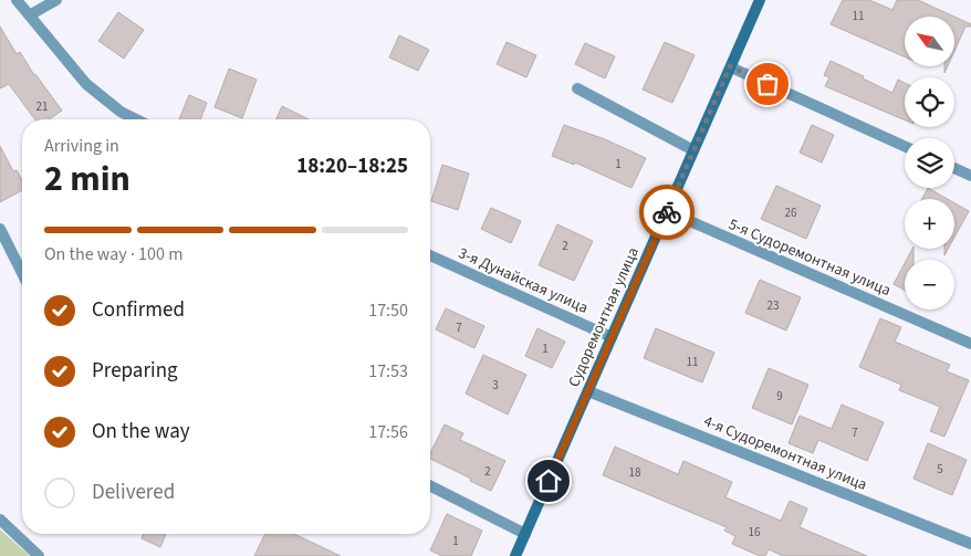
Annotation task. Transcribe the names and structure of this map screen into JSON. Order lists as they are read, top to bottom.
{
  "streets": {
    "street": [
      "5-я Судоремонтная улица",
      "3-я Дунайская улица",
      "Судоремонтная улица",
      "4-я Судоремонтная улица"
    ]
  },
  "crossings": [
    ["5-я Судоремонтная улица", "Судоремонтная улица"],
    ["3-я Дунайская улица", "Судоремонтная улица"],
    ["Судоремонтная улица", "4-я Судоремонтная улица"]
  ],
  "house_numbers": [
    "11",
    "21",
    "1",
    "26",
    "2",
    "23",
    "7",
    "1",
    "11",
    "3",
    "9",
    "7",
    "5",
    "2",
    "18",
    "16",
    "1"
  ],
  "north": "top left",
  "page": {
    "map_buttons": ["+", "−"],
    "heading": ["2 min", "Arriving in", "18:20–18:25"],
    "bar": "On the way · 100 m",
    "list": [
      ["Confirmed", "17:50"],
      ["Preparing", "17:53"],
      ["On the way", "17:56"],
      "Delivered"
    ]
  }
}
